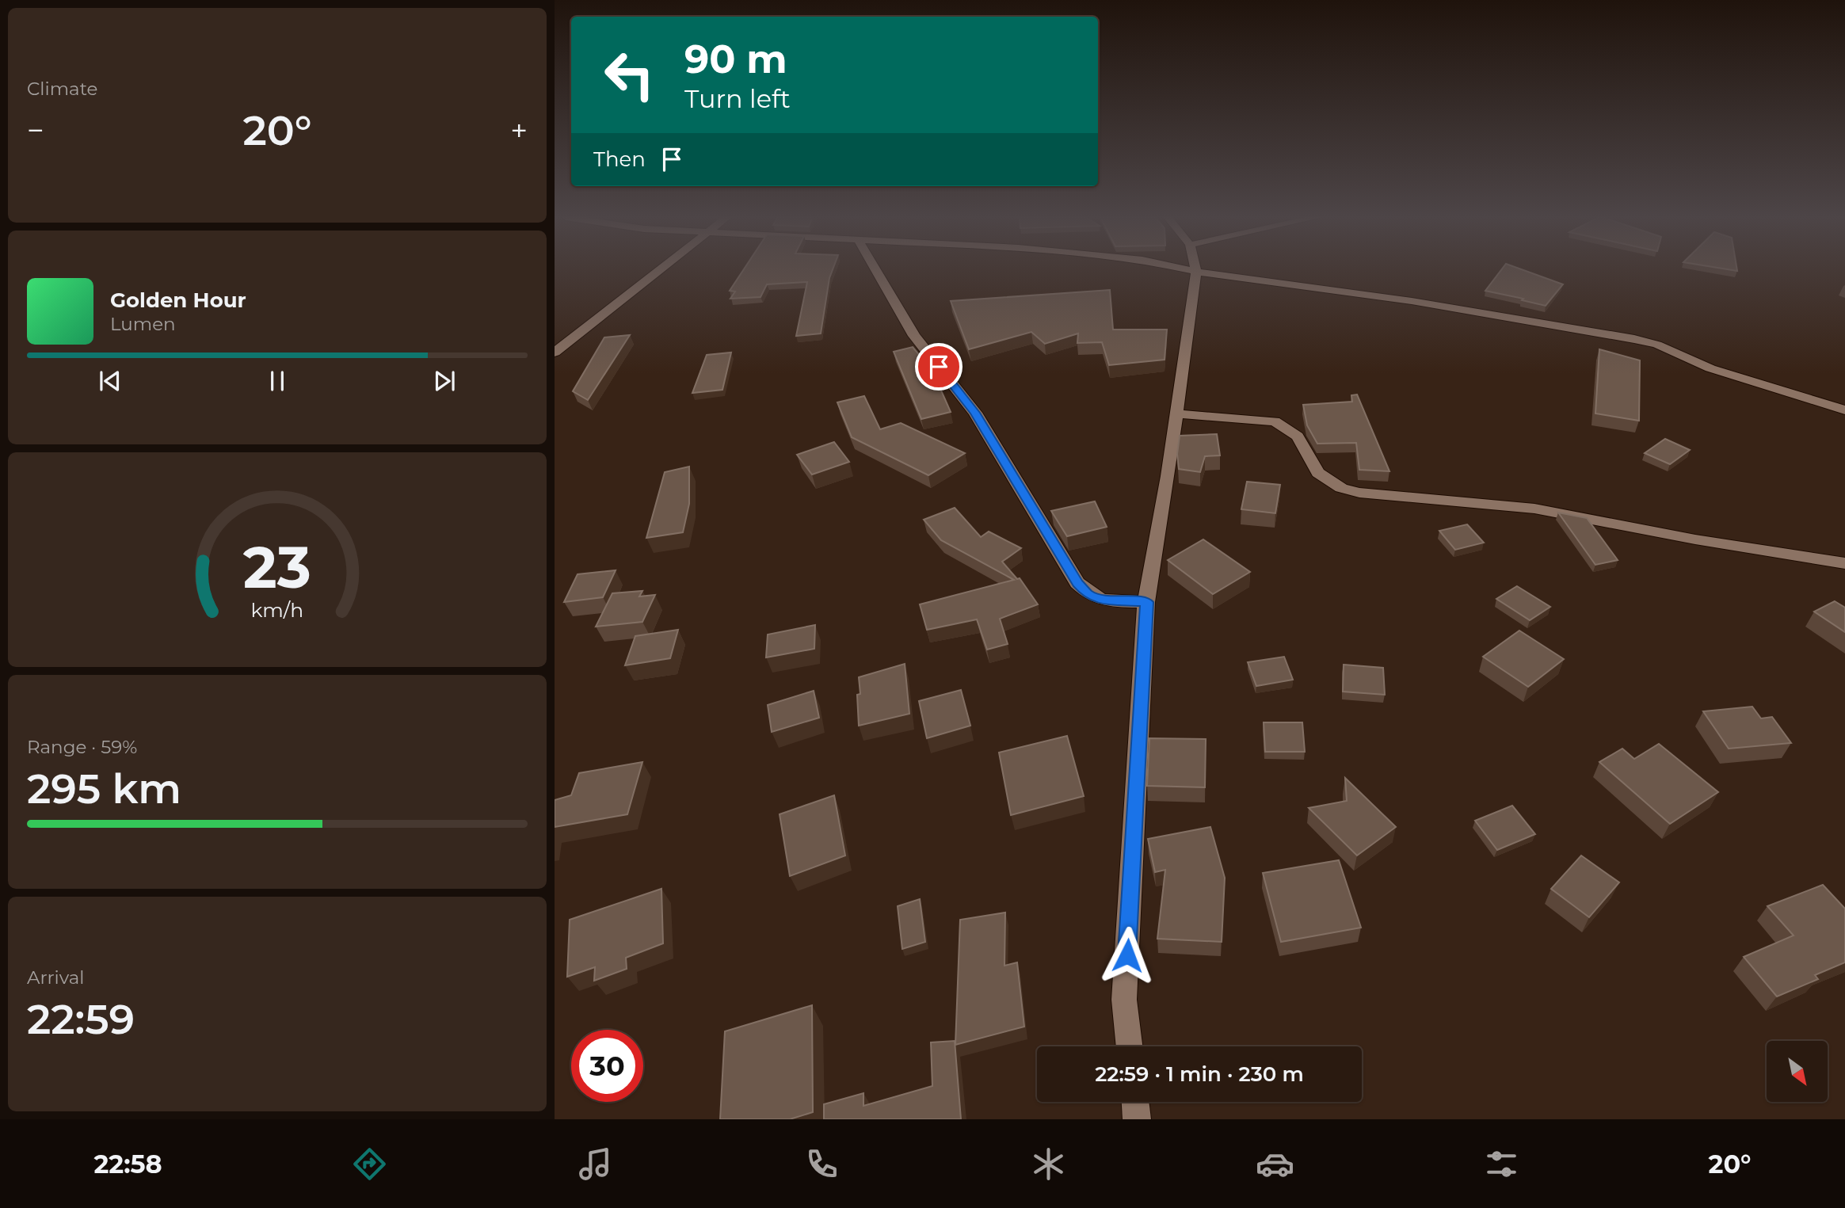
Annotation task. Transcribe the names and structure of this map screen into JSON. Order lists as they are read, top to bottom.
{
  "north": "bottom right",
  "page": {
    "tile": [
      "Climate",
      ["Range · 59%", "295 km"],
      ["Arrival", "22:59"]
    ],
    "turn": ["90 m", "Turn left"],
    "heat": ["−", "20°", "+"],
    "then": "Then",
    "song": ["Golden Hour", "Lumen"],
    "limit": "30",
    "trip": "22:59 · 1 min · 230 m",
    "tabs": ["22:58", "20°"],
    "gauge": ["23", "km/h"]
  }
}
